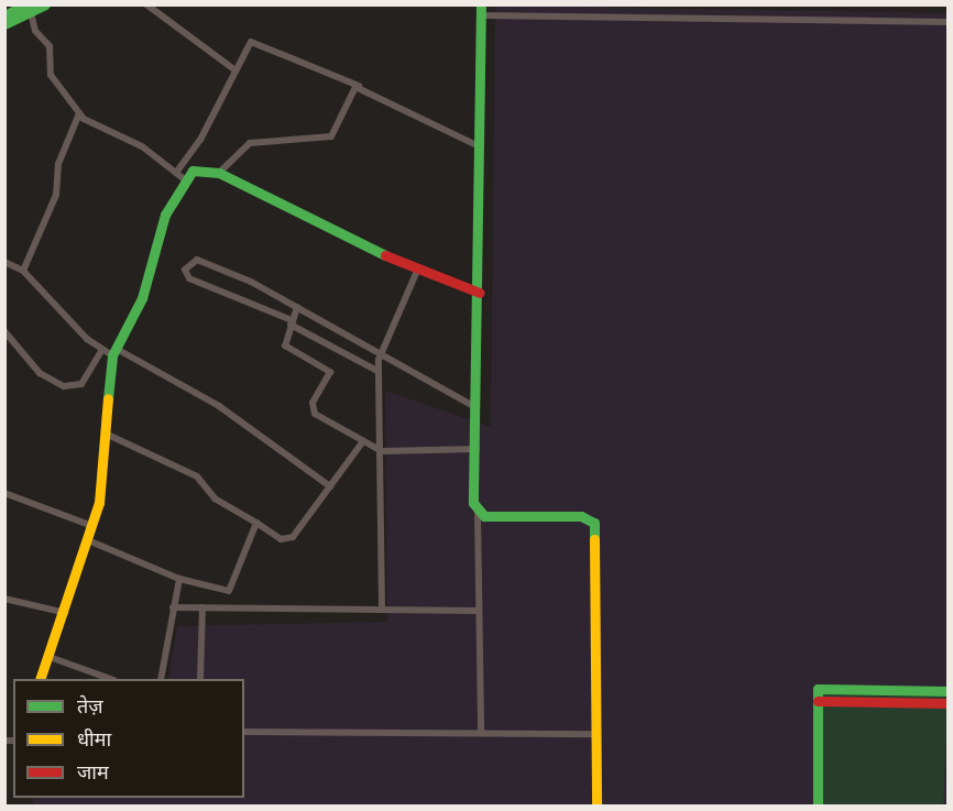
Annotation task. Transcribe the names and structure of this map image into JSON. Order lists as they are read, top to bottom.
{
  "legend": ["तेज़", "धीमा", "जाम"]
}
